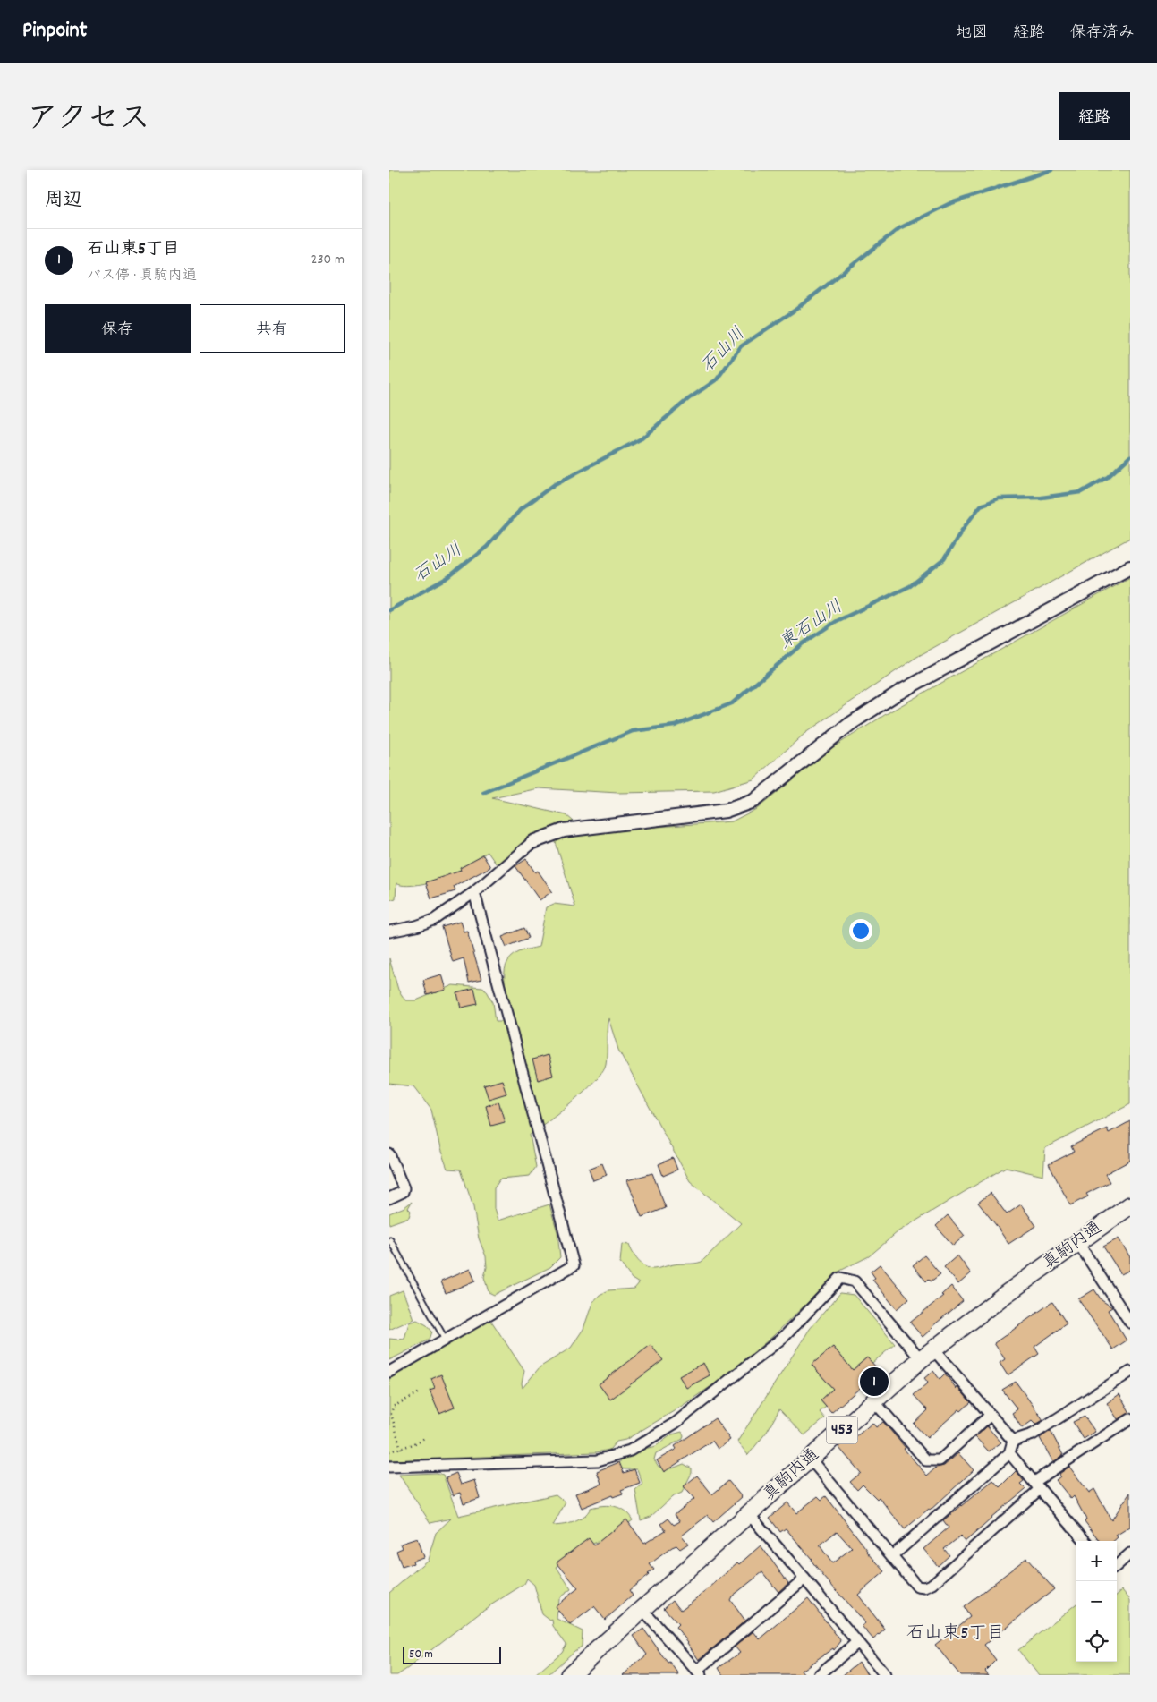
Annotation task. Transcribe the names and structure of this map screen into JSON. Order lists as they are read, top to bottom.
{
  "streets": {
    "highway": ["真駒内通", "453"]
  },
  "districts": ["石山東5丁目"],
  "water": ["石山川", "東石山川"],
  "scale_bar": "50 m",
  "page": {
    "header": "Pinpoint",
    "nav": ["地図", "経路", "保存済み"],
    "title": "アクセス",
    "buttons": [
      "経路",
      ["保存", "共有"]
    ],
    "heading": "周辺",
    "list": [
      {
        "mark": "1",
        "name": "石山東5丁目",
        "note": "バス停 · 真駒内通",
        "value": "230 m"
      }
    ],
    "pins": "1",
    "map_buttons": ["+", "−"],
    "scale": "50 m"
  }
}
